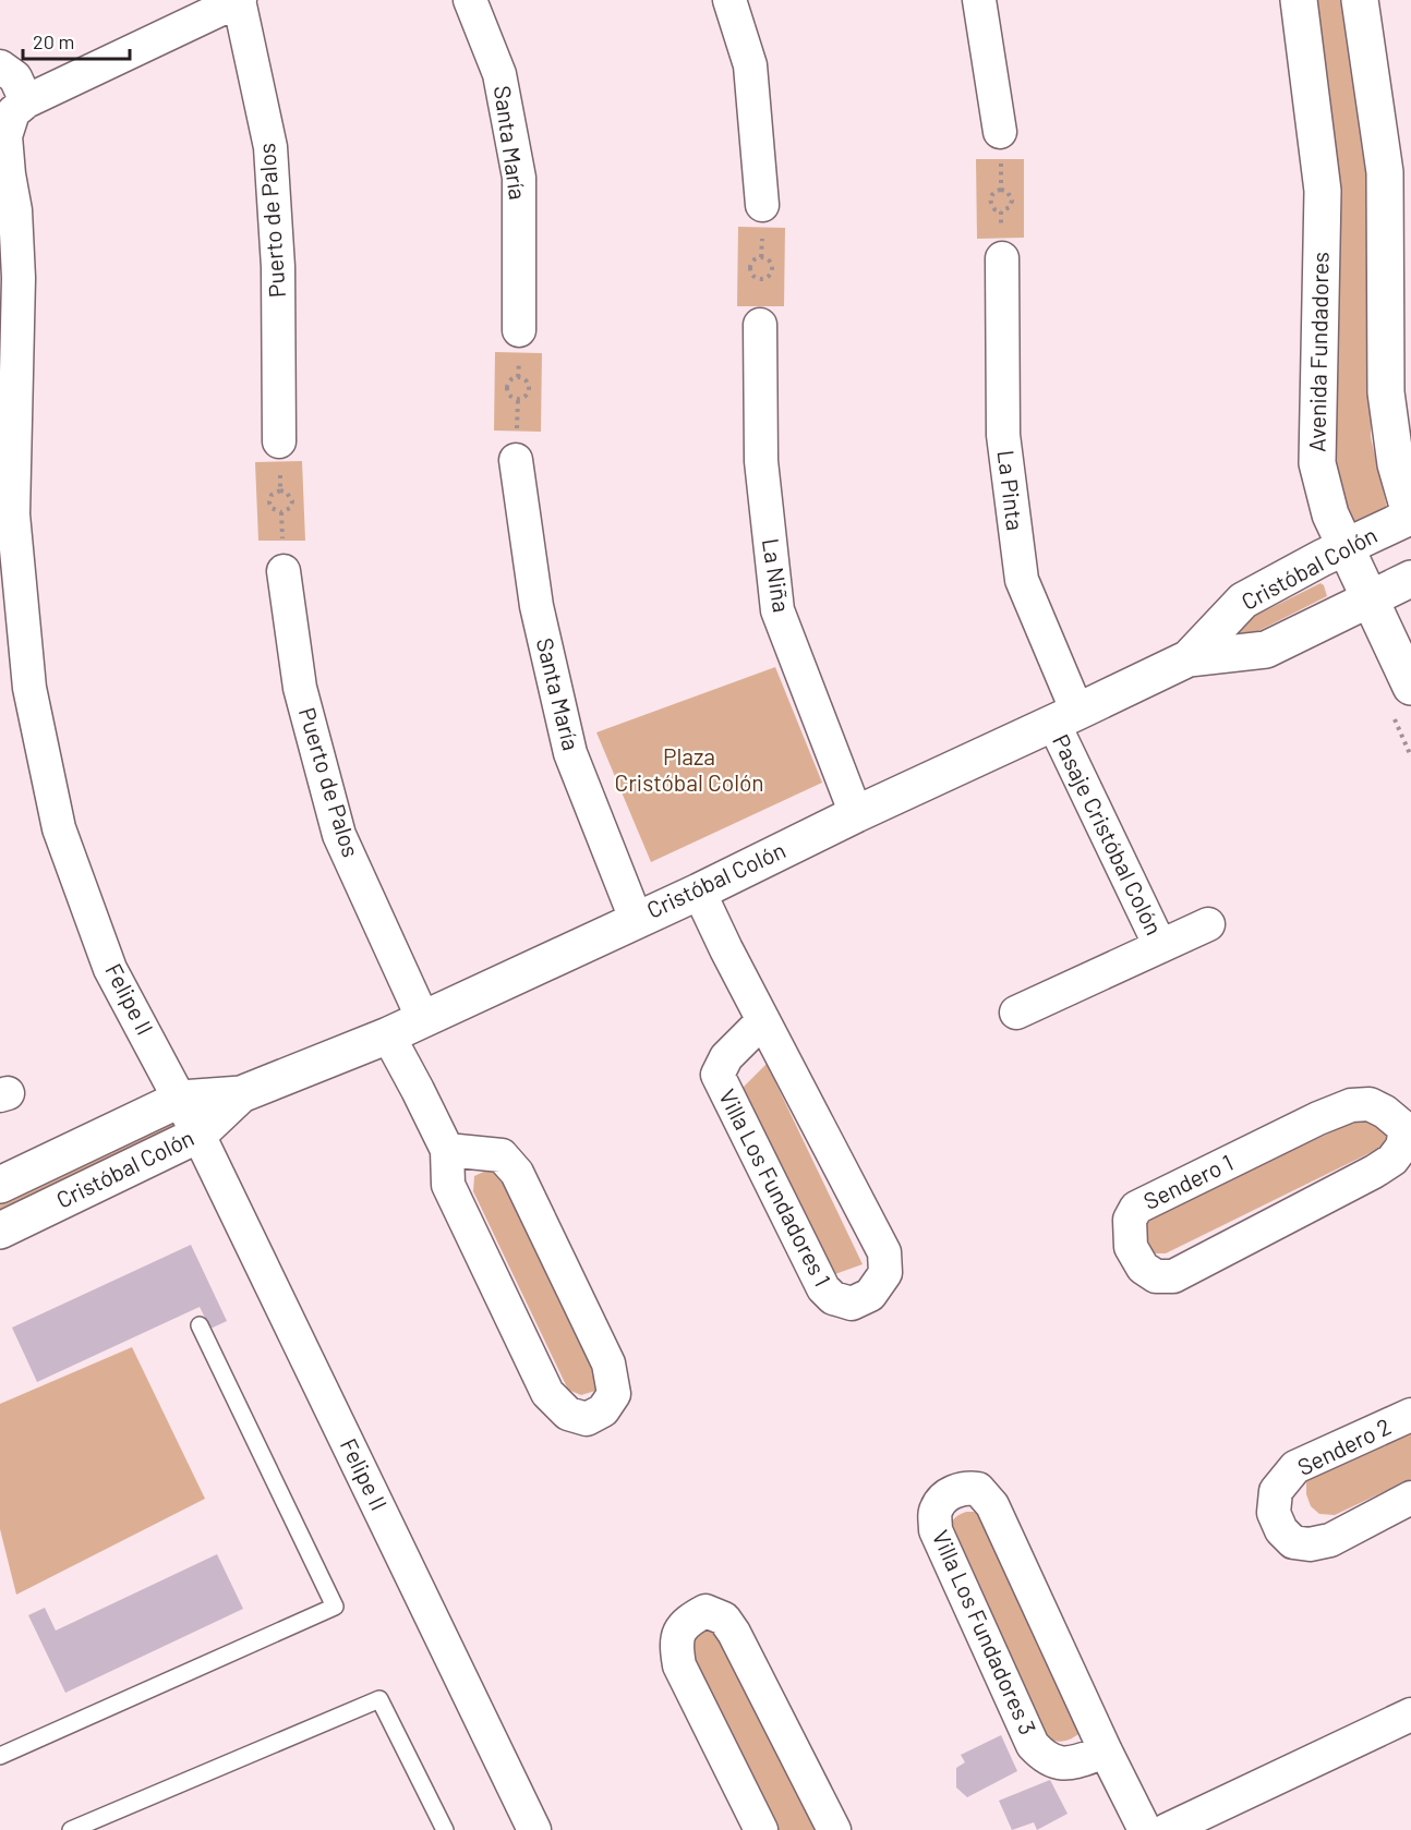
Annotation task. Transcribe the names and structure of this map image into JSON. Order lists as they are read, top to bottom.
{
  "streets": {
    "street": [
      "Santa María",
      "Puerto de Palos",
      "Avenida Fundadores",
      "La Pinta",
      "Cristóbal Colón",
      "La Niña",
      "Pasaje Cristóbal Colón",
      "Felipe II",
      "Sendero 1",
      "Villa Los Fundadores 1",
      "Sendero 2",
      "Villa Los Fundadores 3"
    ]
  },
  "crossings": [
    ["Santa María", "Cristóbal Colón"],
    ["Puerto de Palos", "Cristóbal Colón"],
    ["Avenida Fundadores", "Cristóbal Colón"],
    ["La Pinta", "Cristóbal Colón"],
    ["La Pinta", "Pasaje Cristóbal Colón"],
    ["Cristóbal Colón", "La Niña"],
    ["Cristóbal Colón", "Pasaje Cristóbal Colón"],
    ["Cristóbal Colón", "Felipe II"],
    ["Cristóbal Colón", "Villa Los Fundadores 1"]
  ],
  "parks": ["Plaza Cristóbal Colón"],
  "scale_bar": "20 m"
}
